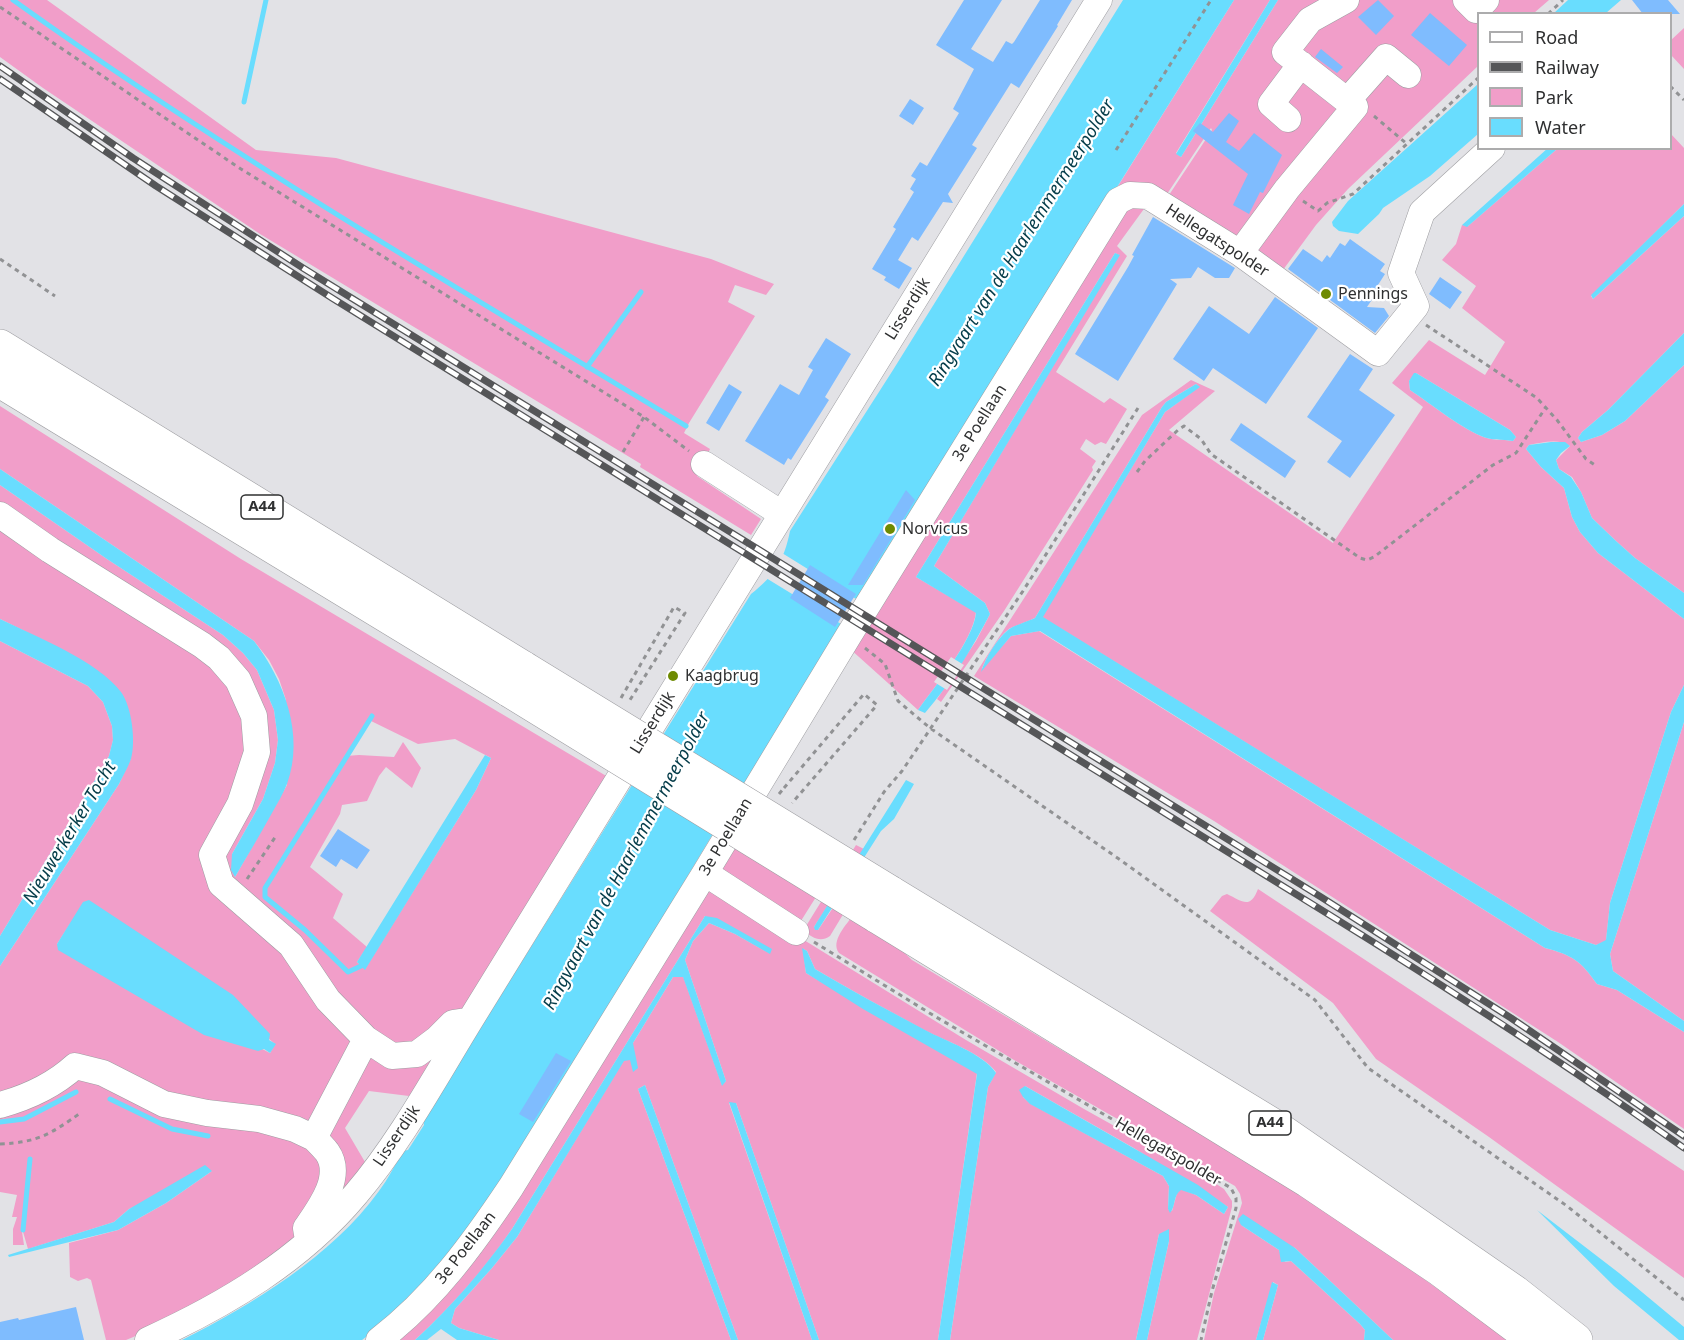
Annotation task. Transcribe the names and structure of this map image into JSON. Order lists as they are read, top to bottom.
{
  "streets": {
    "highway": ["A44"],
    "street": ["Hellegatspolder", "Lisserdijk", "3e Poellaan"]
  },
  "crossings": [
    ["Hellegatspolder", "3e Poellaan"]
  ],
  "water": ["Ringvaart van de Haarlemmermeerpolder", "Nieuwerkerker Tocht"],
  "places": ["Pennings", "Norvicus", "Kaagbrug"],
  "legend": [
    "Road",
    "Railway",
    "Park",
    "Water"
  ]
}
